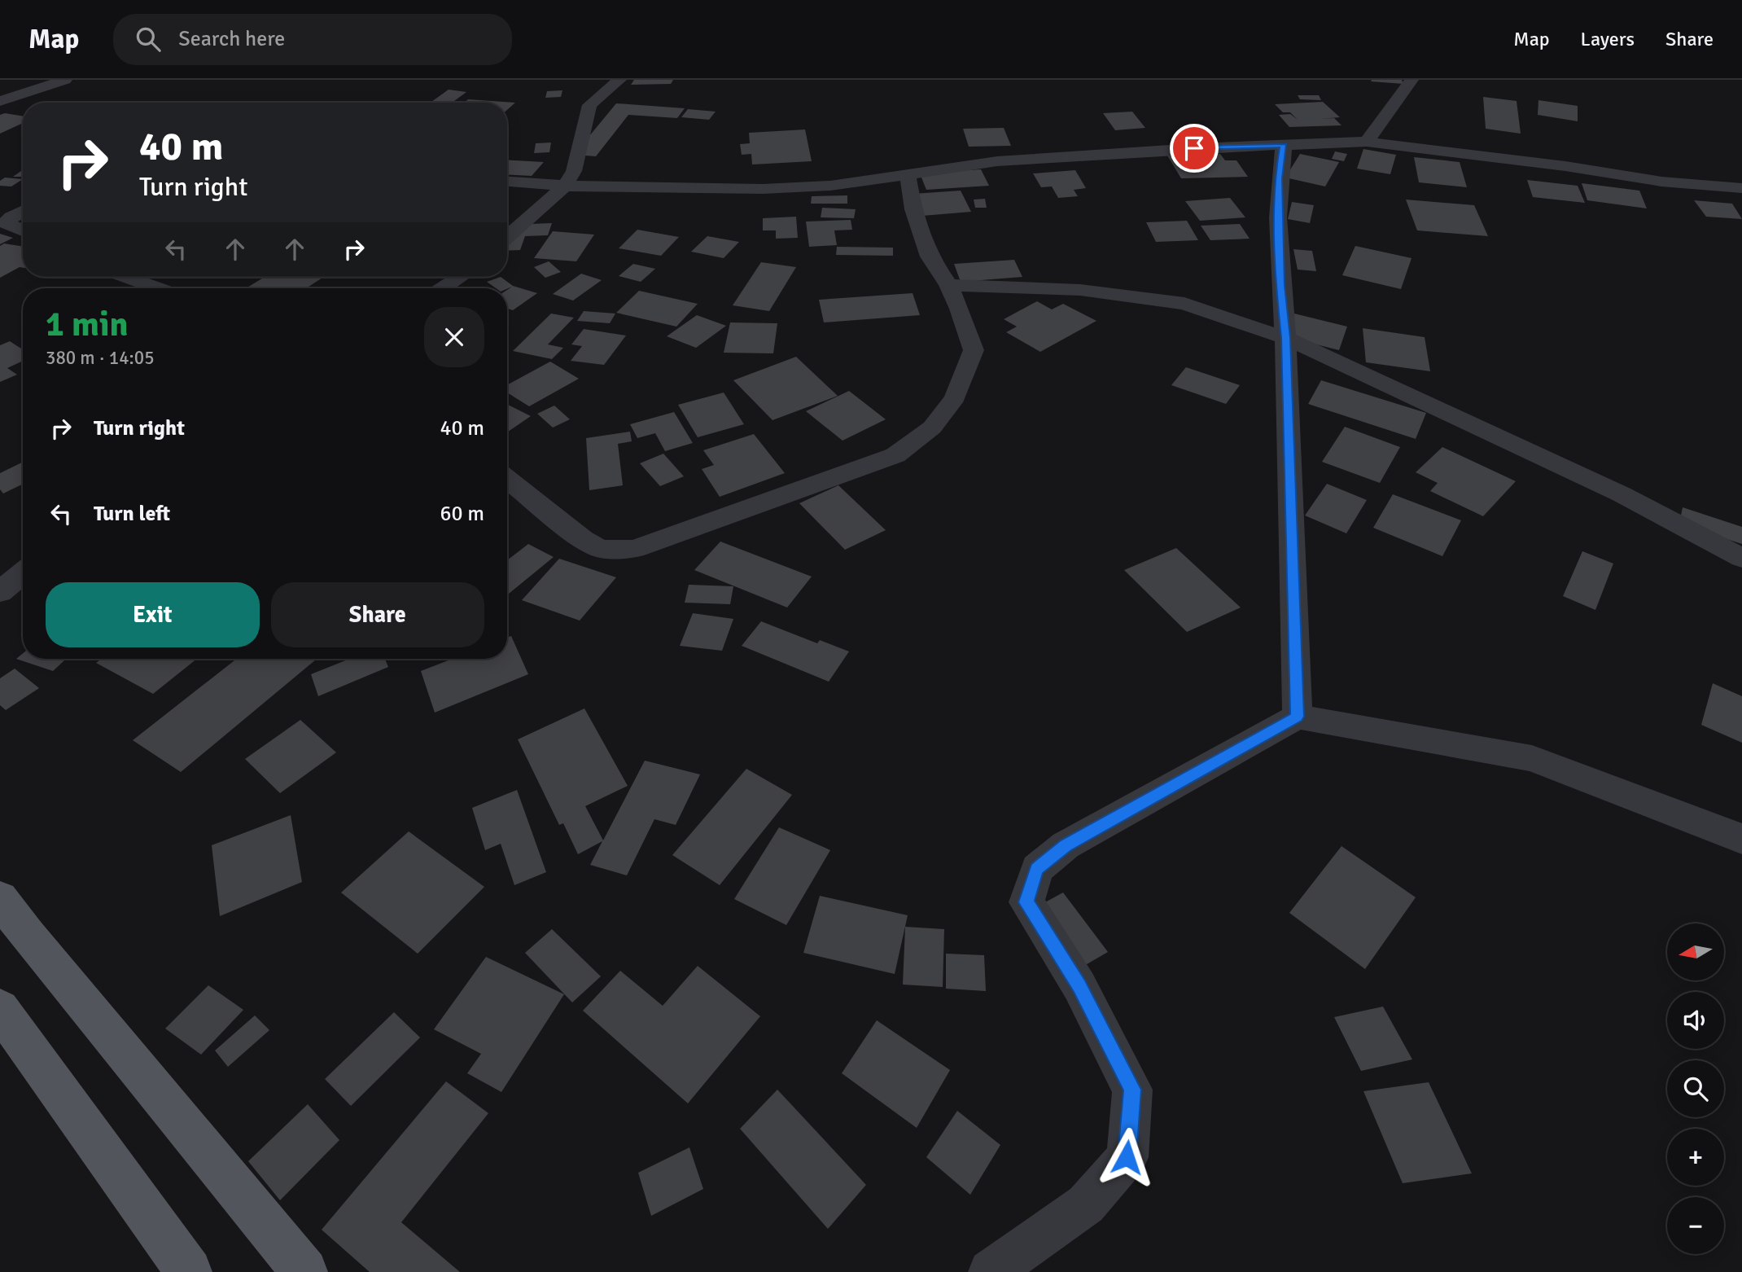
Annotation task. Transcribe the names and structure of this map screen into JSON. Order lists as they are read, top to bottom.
{
  "north": "left",
  "page": {
    "header": "Map",
    "search": "Search here",
    "nav": ["Map", "Layers", "Share"],
    "turn": ["40 m", "Turn right"],
    "heading": ["1 min", "380 m · 14:05"],
    "list": [
      {
        "name": "Turn right",
        "value": "40 m"
      },
      {
        "name": "Turn left",
        "value": "60 m"
      }
    ],
    "buttons": ["Exit", "Share"],
    "map_buttons": ["+", "−"]
  }
}
